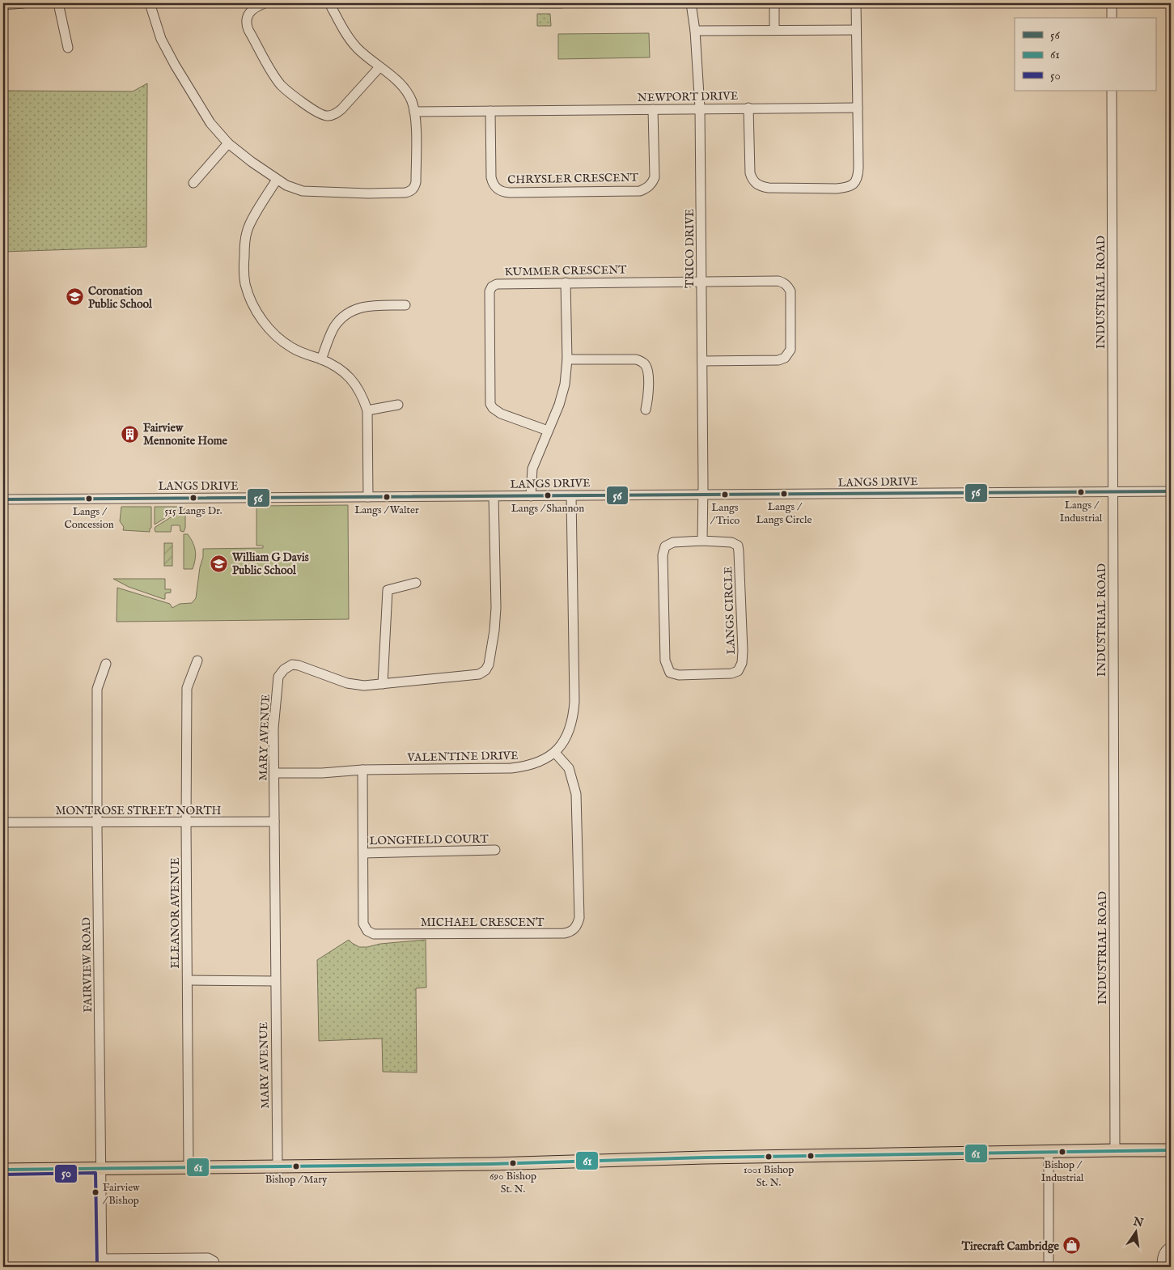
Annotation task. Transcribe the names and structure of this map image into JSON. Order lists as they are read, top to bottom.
{
  "streets": {
    "street": [
      "NEWPORT DRIVE",
      "CHRYSLER CRESCENT",
      "TRICO DRIVE",
      "KUMMER CRESCENT",
      "INDUSTRIAL ROAD",
      "LANGS DRIVE",
      "LANGS CIRCLE",
      "MARY AVENUE",
      "VALENTINE DRIVE",
      "MONTROSE STREET NORTH",
      "LONGFIELD COURT",
      "ELEANOR AVENUE",
      "MICHAEL CRESCENT",
      "FAIRVIEW ROAD"
    ]
  },
  "crossings": [
    ["NEWPORT DRIVE", "CHRYSLER CRESCENT"],
    ["NEWPORT DRIVE", "TRICO DRIVE"],
    ["TRICO DRIVE", "KUMMER CRESCENT"],
    ["TRICO DRIVE", "LANGS DRIVE"],
    ["INDUSTRIAL ROAD", "LANGS DRIVE"],
    ["LANGS DRIVE", "MARY AVENUE"],
    ["LANGS DRIVE", "VALENTINE DRIVE"],
    ["MARY AVENUE", "VALENTINE DRIVE"],
    ["MARY AVENUE", "MONTROSE STREET NORTH"],
    ["VALENTINE DRIVE", "MICHAEL CRESCENT"],
    ["MONTROSE STREET NORTH", "ELEANOR AVENUE"],
    ["MONTROSE STREET NORTH", "FAIRVIEW ROAD"],
    ["LONGFIELD COURT", "MICHAEL CRESCENT"]
  ],
  "places": {
    "school or university": ["Coronation Public School", "William G Davis Public School"],
    "building": ["Fairview Mennonite Home"],
    "other": [
      "Langs / Industrial",
      "Langs / Langs Circle",
      "Langs / Trico",
      "Langs / Shannon",
      "Langs / Walter",
      "515 Langs Dr.",
      "Langs / Concession",
      "Bishop / Industrial",
      "1001 Bishop St. N.",
      "690 Bishop St. N.",
      "Bishop / Mary",
      "Fairview / Bishop"
    ],
    "shop": ["Tirecraft Cambridge"]
  },
  "lines": ["transit line 56", "transit line 61", "transit line 50"],
  "legend": ["56", "61", "50"],
  "north": "top"
}
